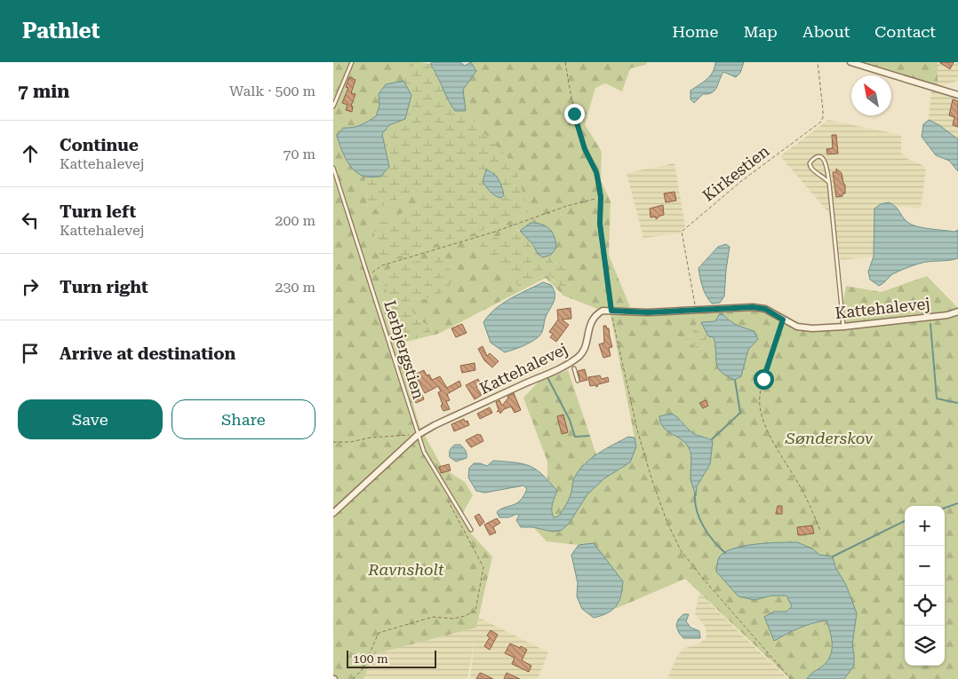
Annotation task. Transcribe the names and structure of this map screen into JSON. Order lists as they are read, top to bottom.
{
  "streets": {
    "street": ["Kattehalevej"],
    "lane": ["Lerbjergstien"],
    "path": ["Kirkestien"]
  },
  "crossings": [
    ["Kirkestien", "Kattehalevej"],
    ["Kattehalevej", "Lerbjergstien"]
  ],
  "parks": ["Sønderskov", "Ravnsholt"],
  "scale_bar": "100 m",
  "north": "top left",
  "page": {
    "header": "Pathlet",
    "nav": [
      "Home",
      "Map",
      "About",
      "Contact"
    ],
    "heading": ["7 min", "Walk · 500 m"],
    "list": [
      ["Continue", "Kattehalevej", "70 m"],
      ["Turn left", "Kattehalevej", "200 m"],
      ["Turn right", "230 m"],
      "Arrive at destination"
    ],
    "buttons": ["Save", "Share"],
    "map_buttons": ["+", "−"],
    "scale": "100 m"
  }
}
